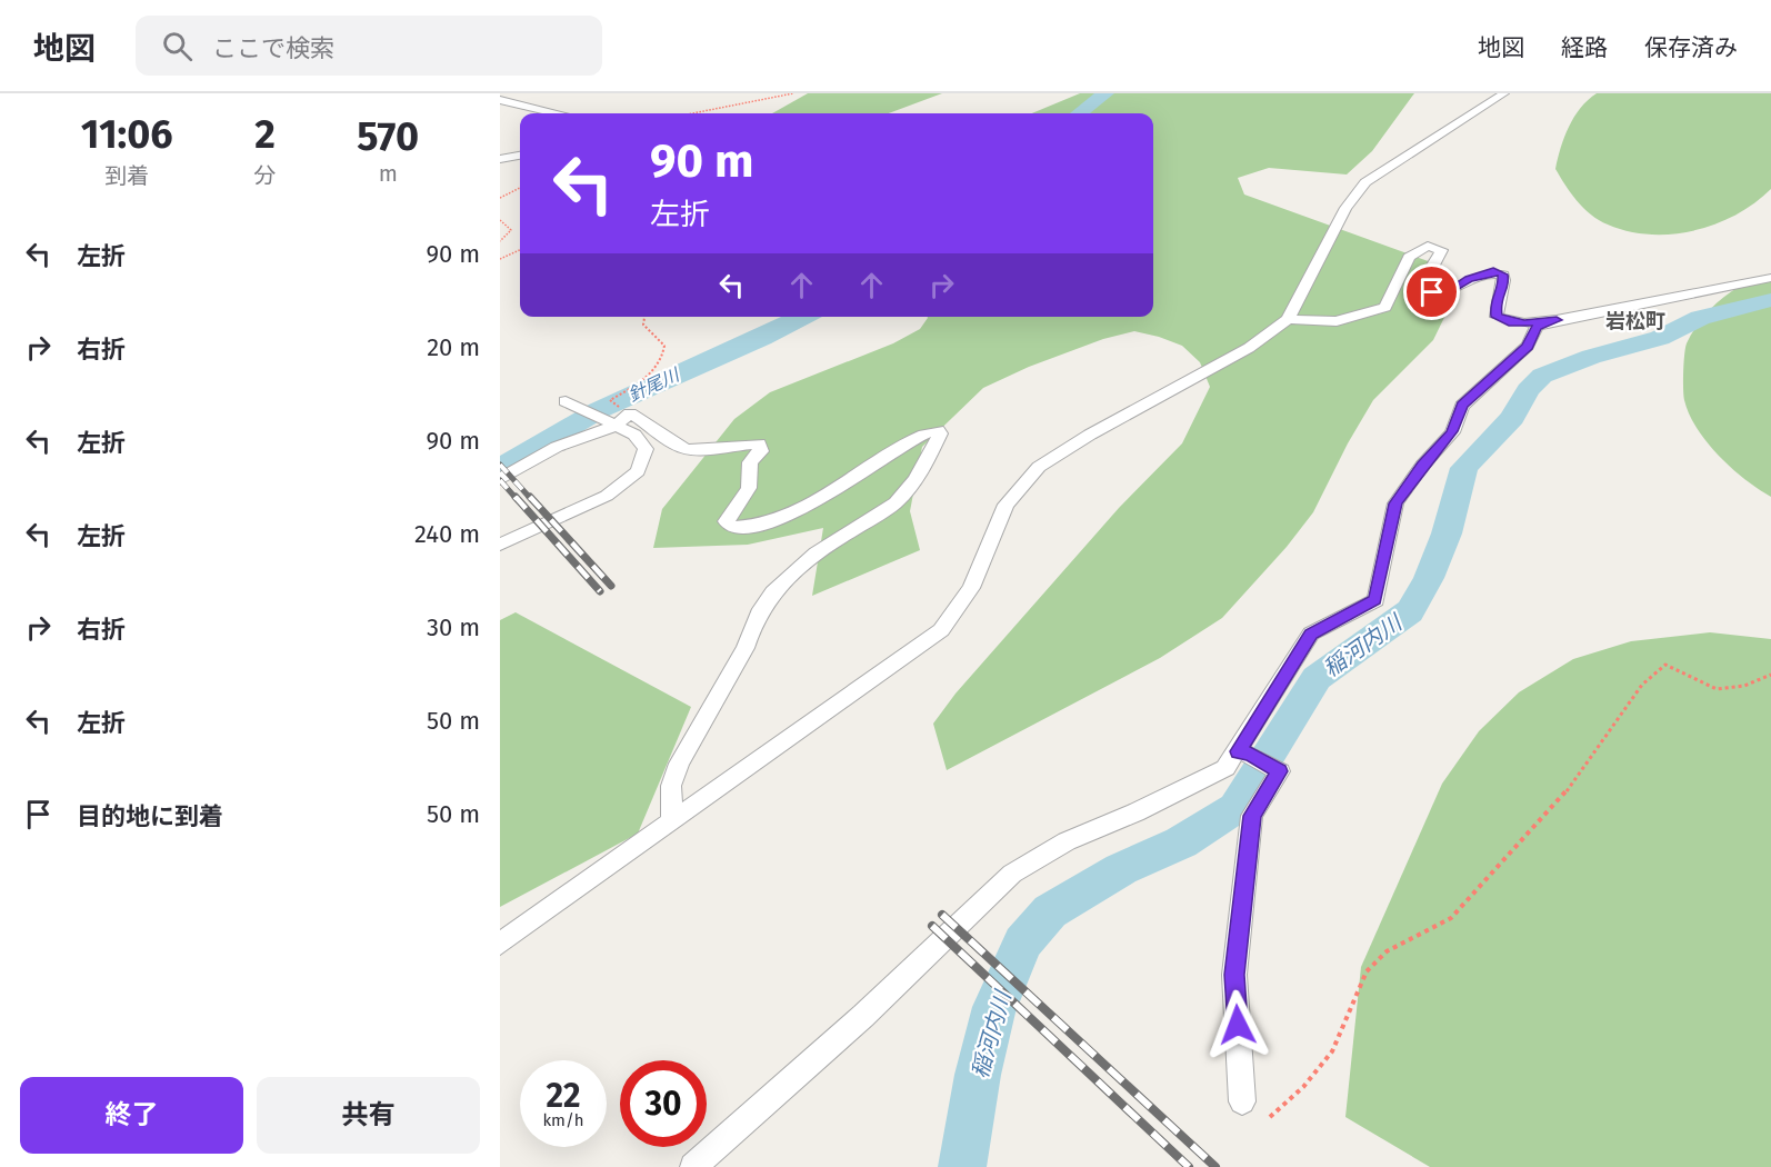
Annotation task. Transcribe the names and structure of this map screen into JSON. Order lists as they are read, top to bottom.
{
  "districts": ["岩松町"],
  "water": ["針尾川", "稲河内川"],
  "page": {
    "header": "地図",
    "search": "ここで検索",
    "nav": ["地図", "経路", "保存済み"],
    "eta": [
      "11:06",
      "到着",
      "2",
      "分",
      "570",
      "m"
    ],
    "turn": ["90 m", "左折"],
    "list": [
      {
        "name": "左折",
        "value": "90 m"
      },
      {
        "name": "右折",
        "value": "20 m"
      },
      {
        "name": "左折",
        "value": "90 m"
      },
      {
        "name": "左折",
        "value": "240 m"
      },
      {
        "name": "右折",
        "value": "30 m"
      },
      {
        "name": "左折",
        "value": "50 m"
      },
      {
        "name": "目的地に到着",
        "value": "50 m"
      }
    ],
    "speed": "22 km/h",
    "limit": "30",
    "buttons": ["終了", "共有"]
  }
}
